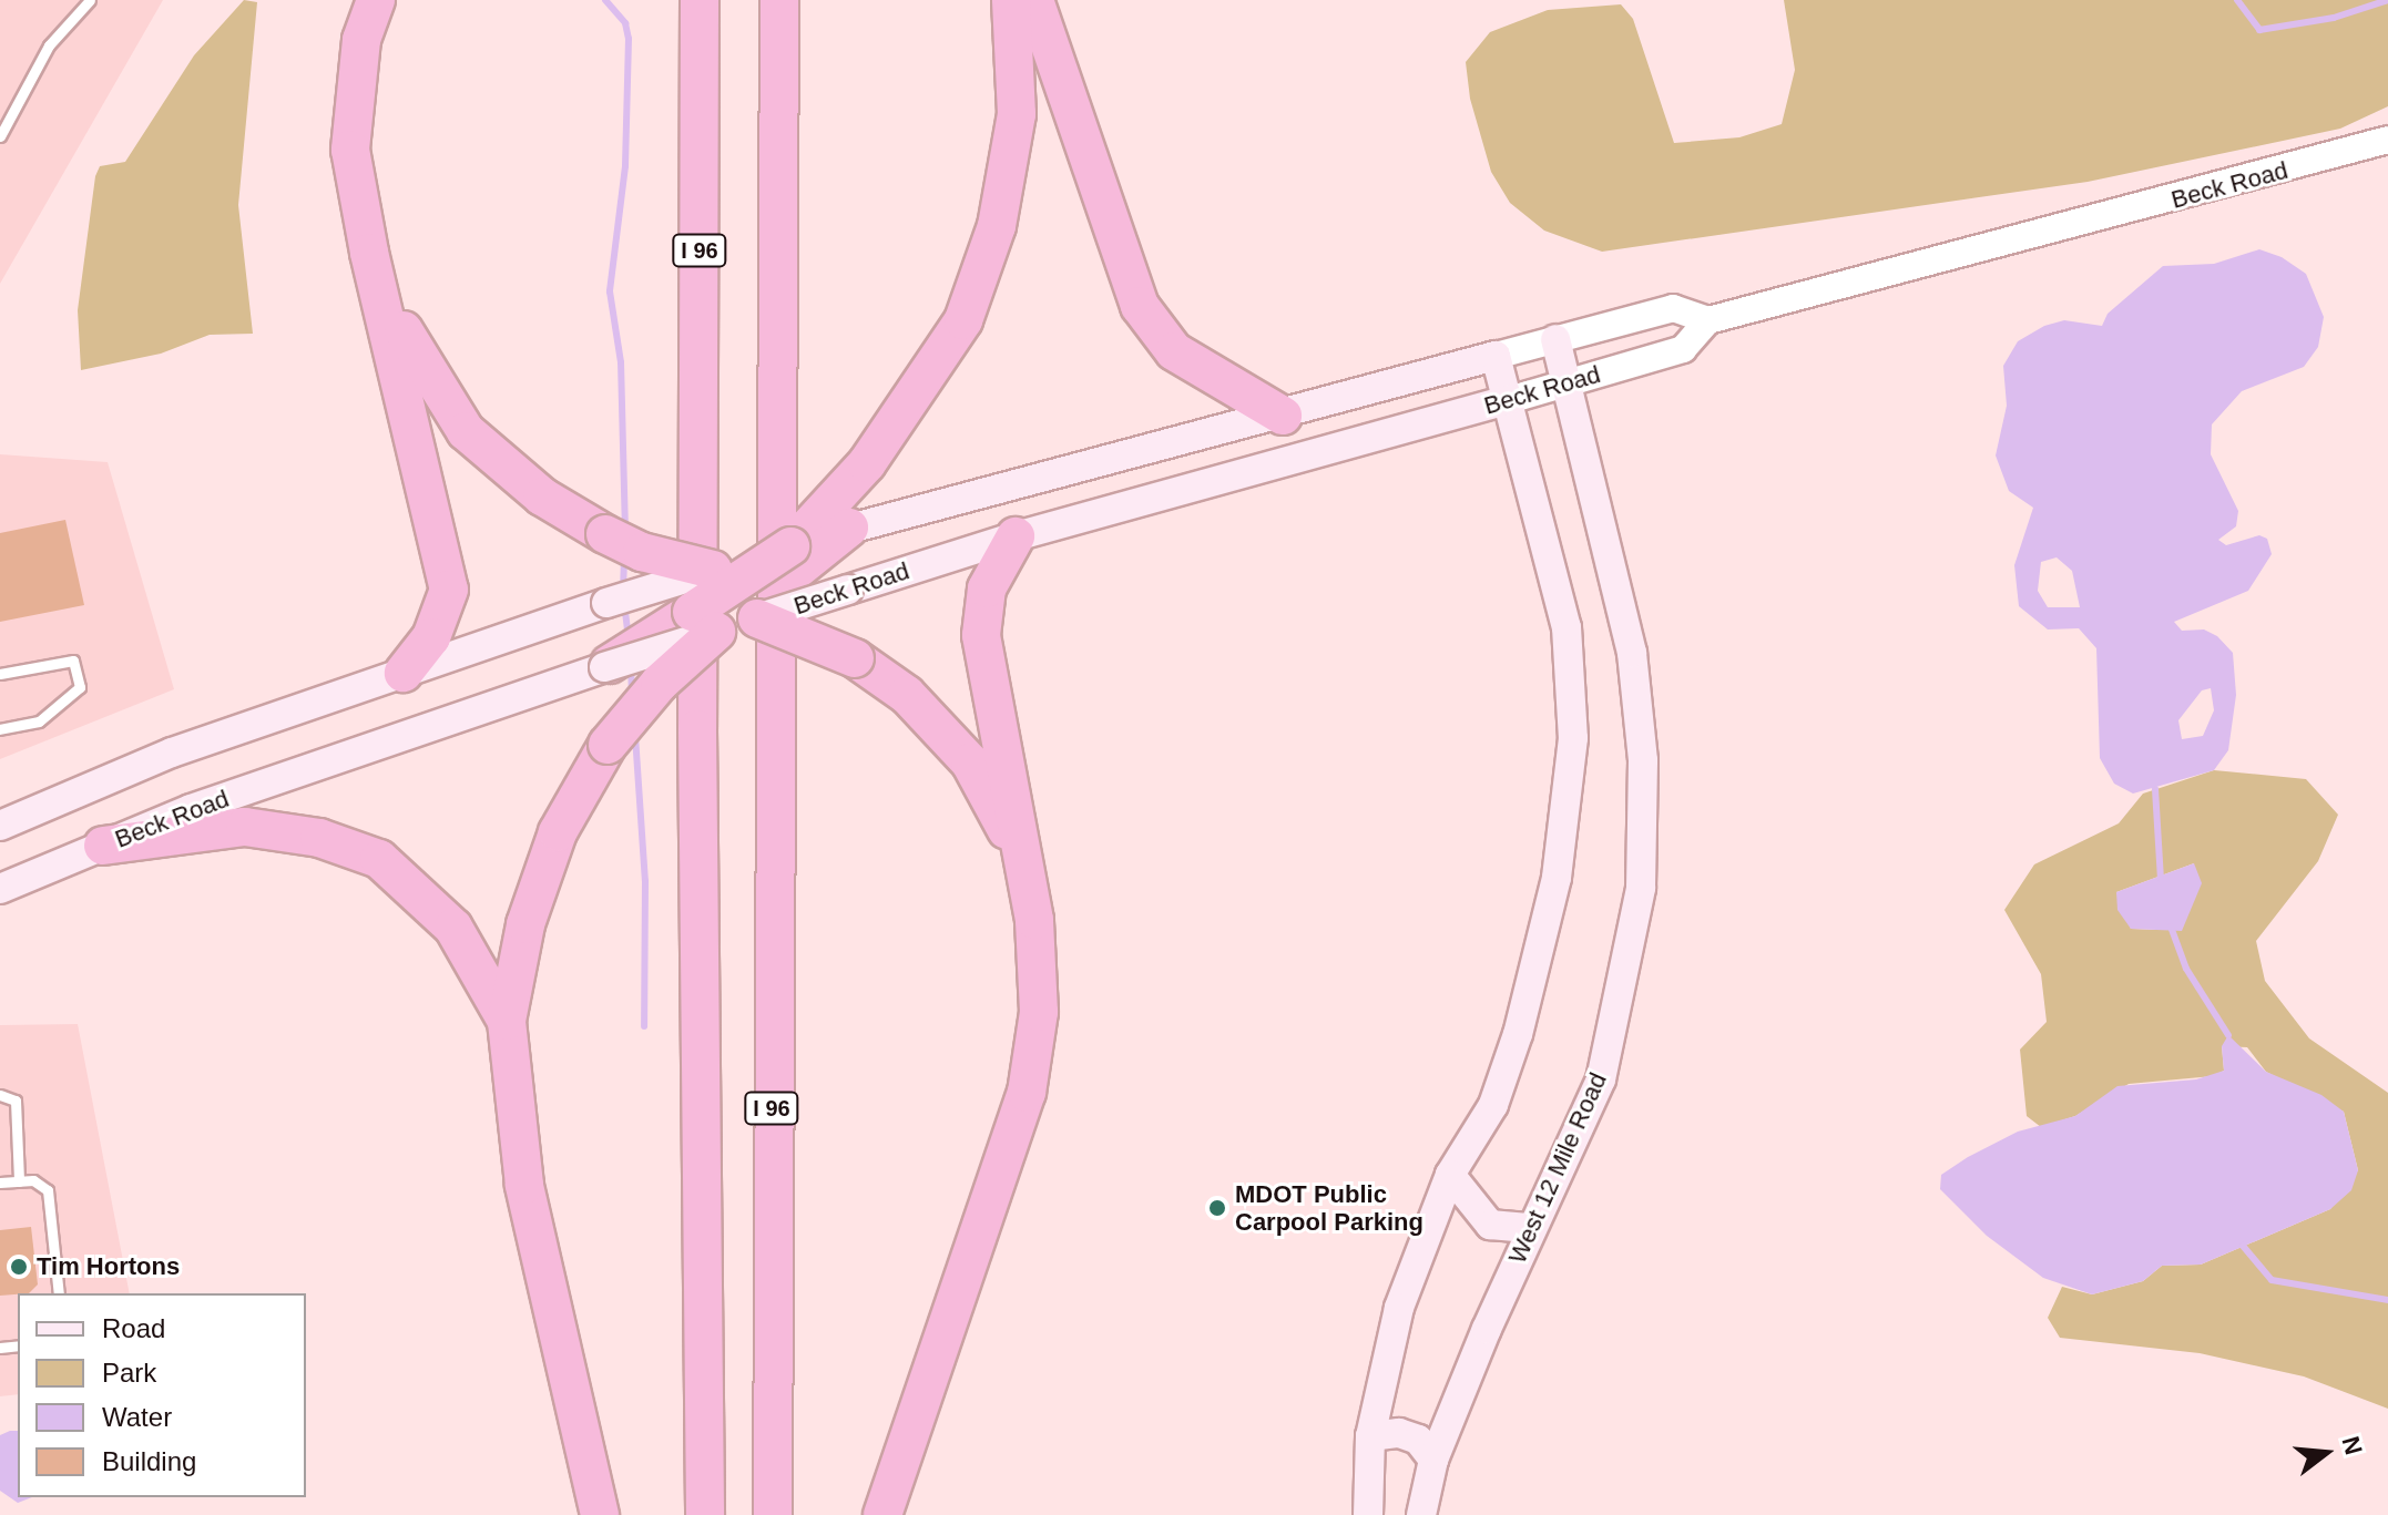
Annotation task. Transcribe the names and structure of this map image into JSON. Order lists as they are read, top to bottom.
{
  "streets": {
    "highway": ["I 96"],
    "main road": ["Beck Road", "West 12 Mile Road"]
  },
  "crossings": [
    ["Beck Road", "West 12 Mile Road"]
  ],
  "places": ["MDOT Public Carpool Parking", "Tim Hortons"],
  "legend": [
    "Road",
    "Park",
    "Water",
    "Building"
  ],
  "north": "right"
}
